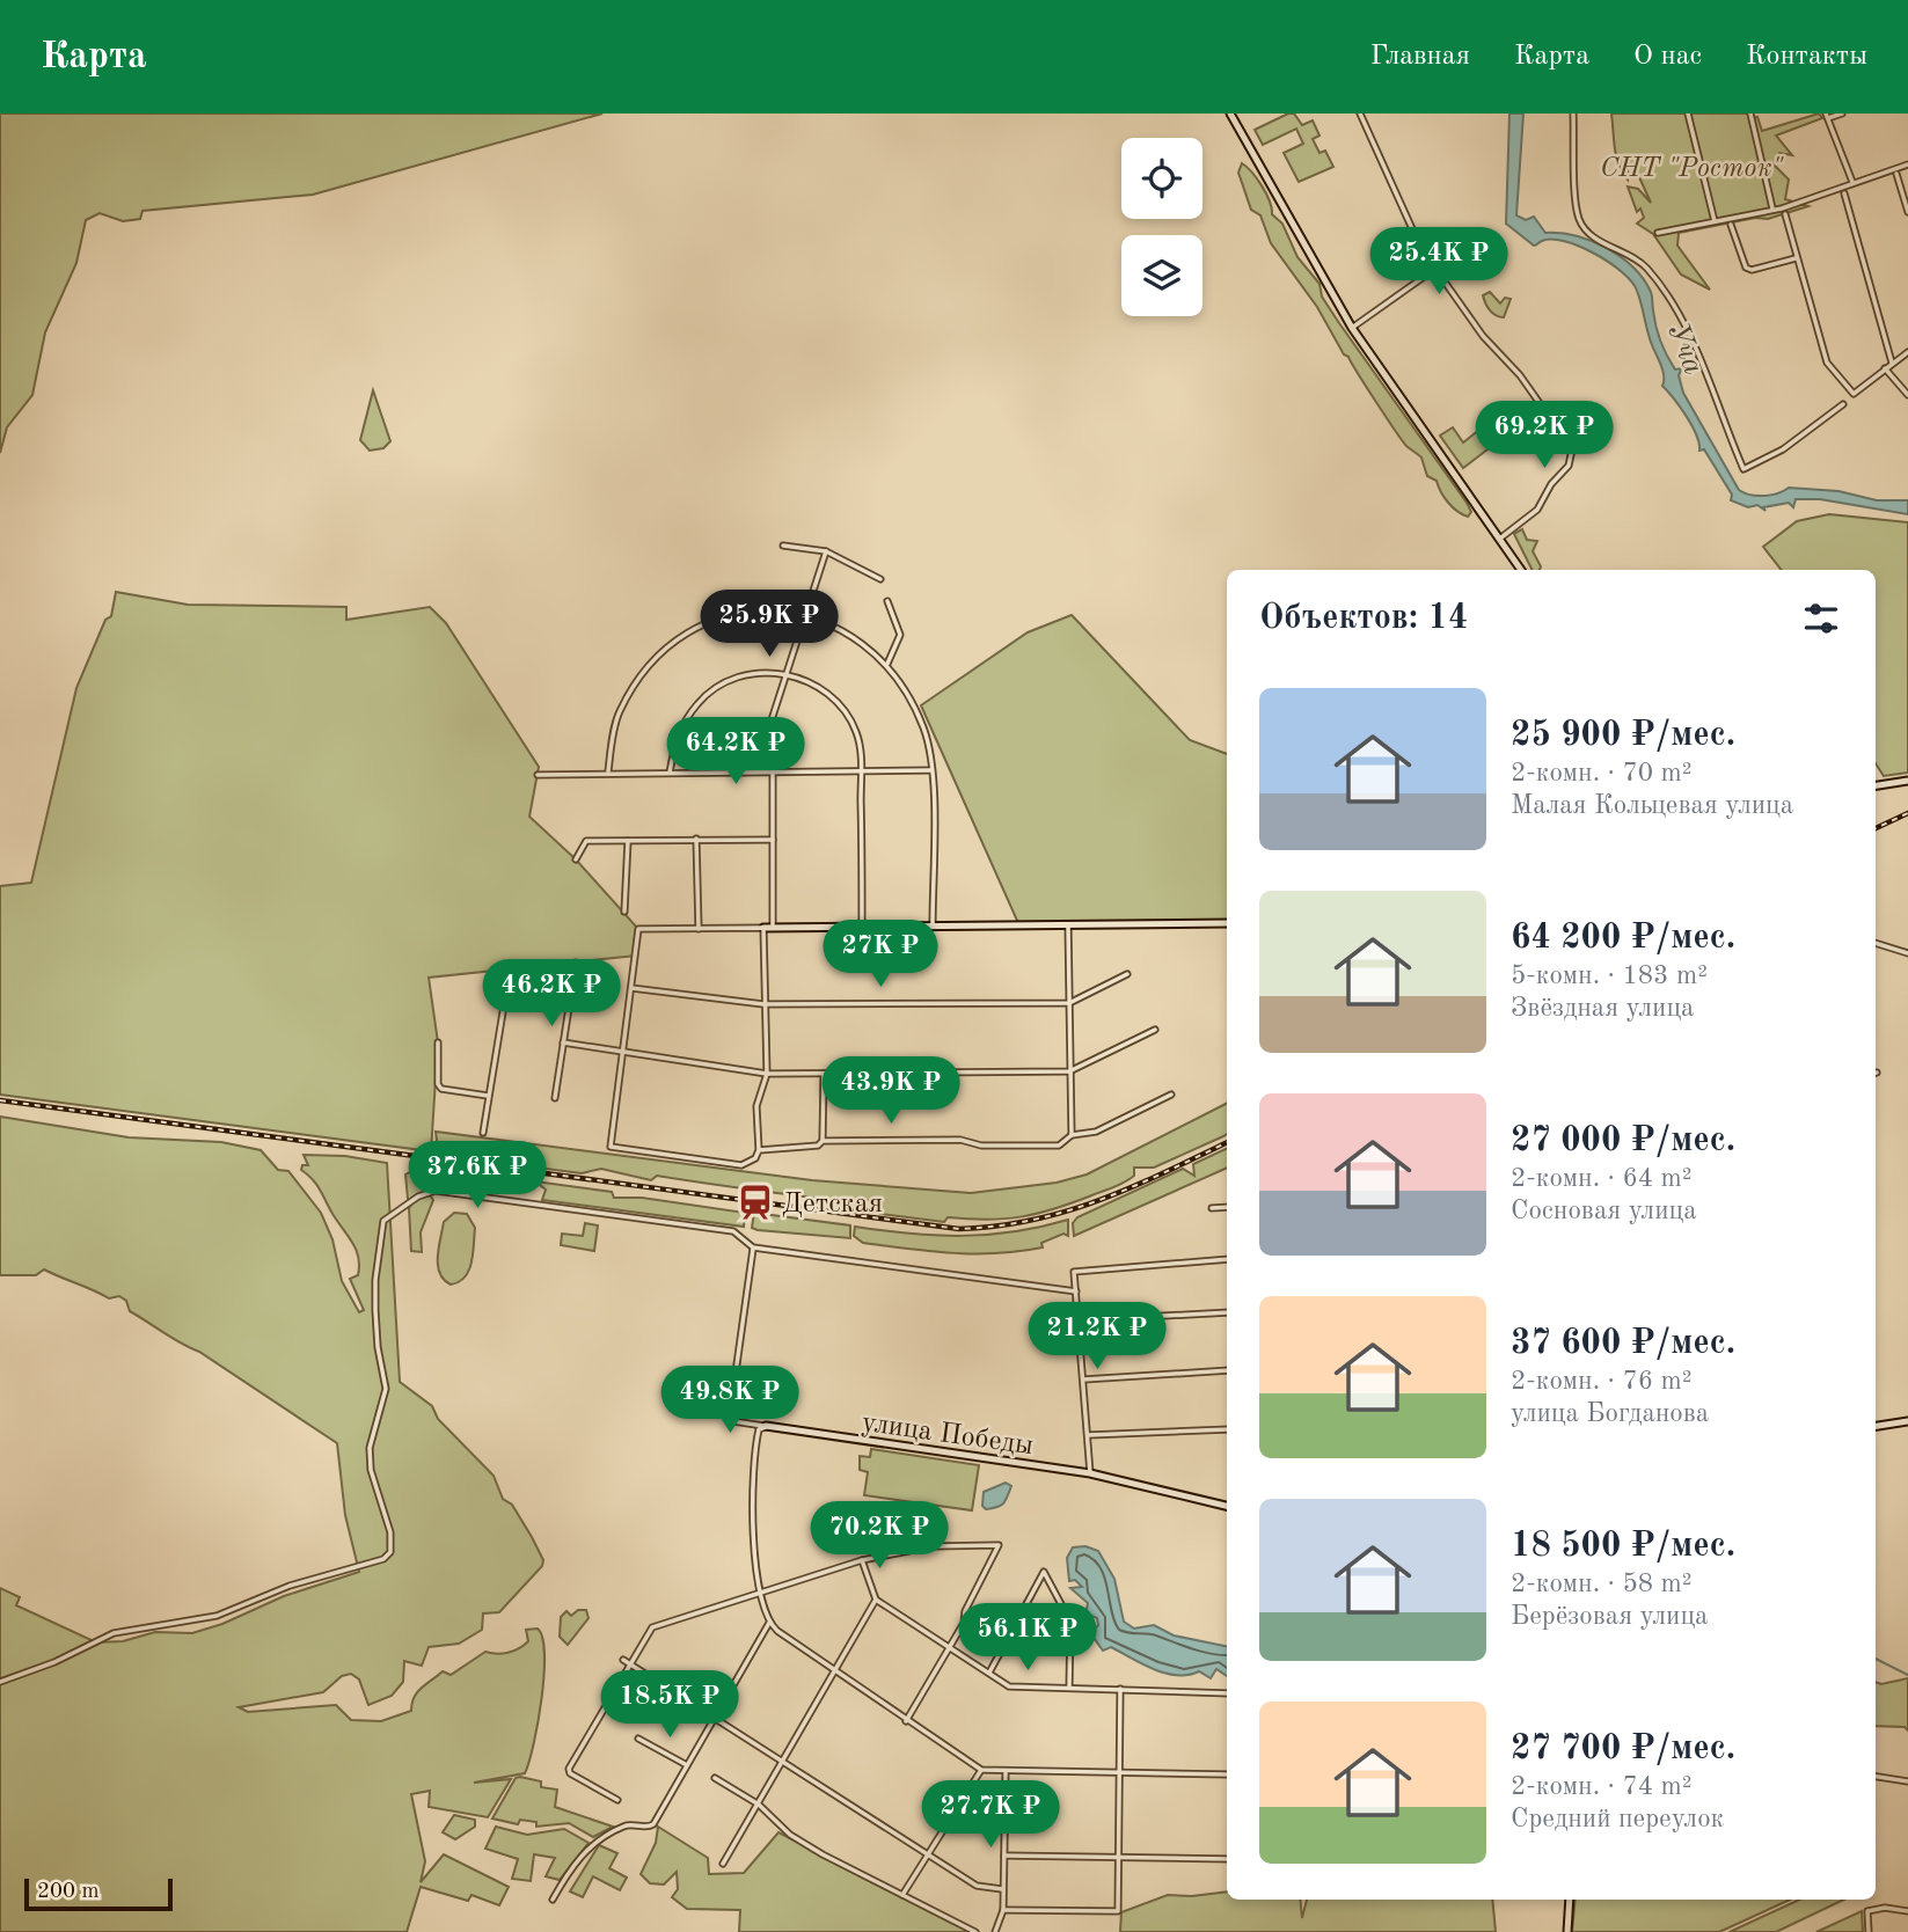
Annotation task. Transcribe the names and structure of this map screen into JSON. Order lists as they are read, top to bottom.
{
  "streets": {
    "street": ["улица Победы"]
  },
  "water": ["Уча"],
  "parks": ["СНТ \"Росток\""],
  "places": {
    "station": ["Детская"]
  },
  "scale_bar": "200 m",
  "page": {
    "header": "Карта",
    "nav": [
      "Главная",
      "Карта",
      "О нас",
      "Контакты"
    ],
    "price": [
      "25.4K ₽",
      "69.2K ₽",
      "25.9K ₽",
      "64.2K ₽",
      "27K ₽",
      "46.2K ₽",
      "43.9K ₽",
      "37.6K ₽",
      "21.2K ₽",
      "49.8K ₽",
      "70.2K ₽",
      "56.1K ₽",
      "18.5K ₽",
      "27.7K ₽"
    ],
    "heading": "Объектов: 14",
    "list": [
      {
        "name": "25 900 ₽/мес.",
        "note": "2-комн. · 70 m² · Малая Кольцевая улица"
      },
      {
        "name": "64 200 ₽/мес.",
        "note": "5-комн. · 183 m² · Звёздная улица"
      },
      {
        "name": "27 000 ₽/мес.",
        "note": "2-комн. · 64 m² · Сосновая улица"
      },
      {
        "name": "37 600 ₽/мес.",
        "note": "2-комн. · 76 m² · улица Богданова"
      },
      {
        "name": "18 500 ₽/мес.",
        "note": "2-комн. · 58 m² · Берёзовая улица"
      },
      {
        "name": "27 700 ₽/мес.",
        "note": "2-комн. · 74 m² · Средний переулок"
      }
    ],
    "scale": "200 m"
  }
}
